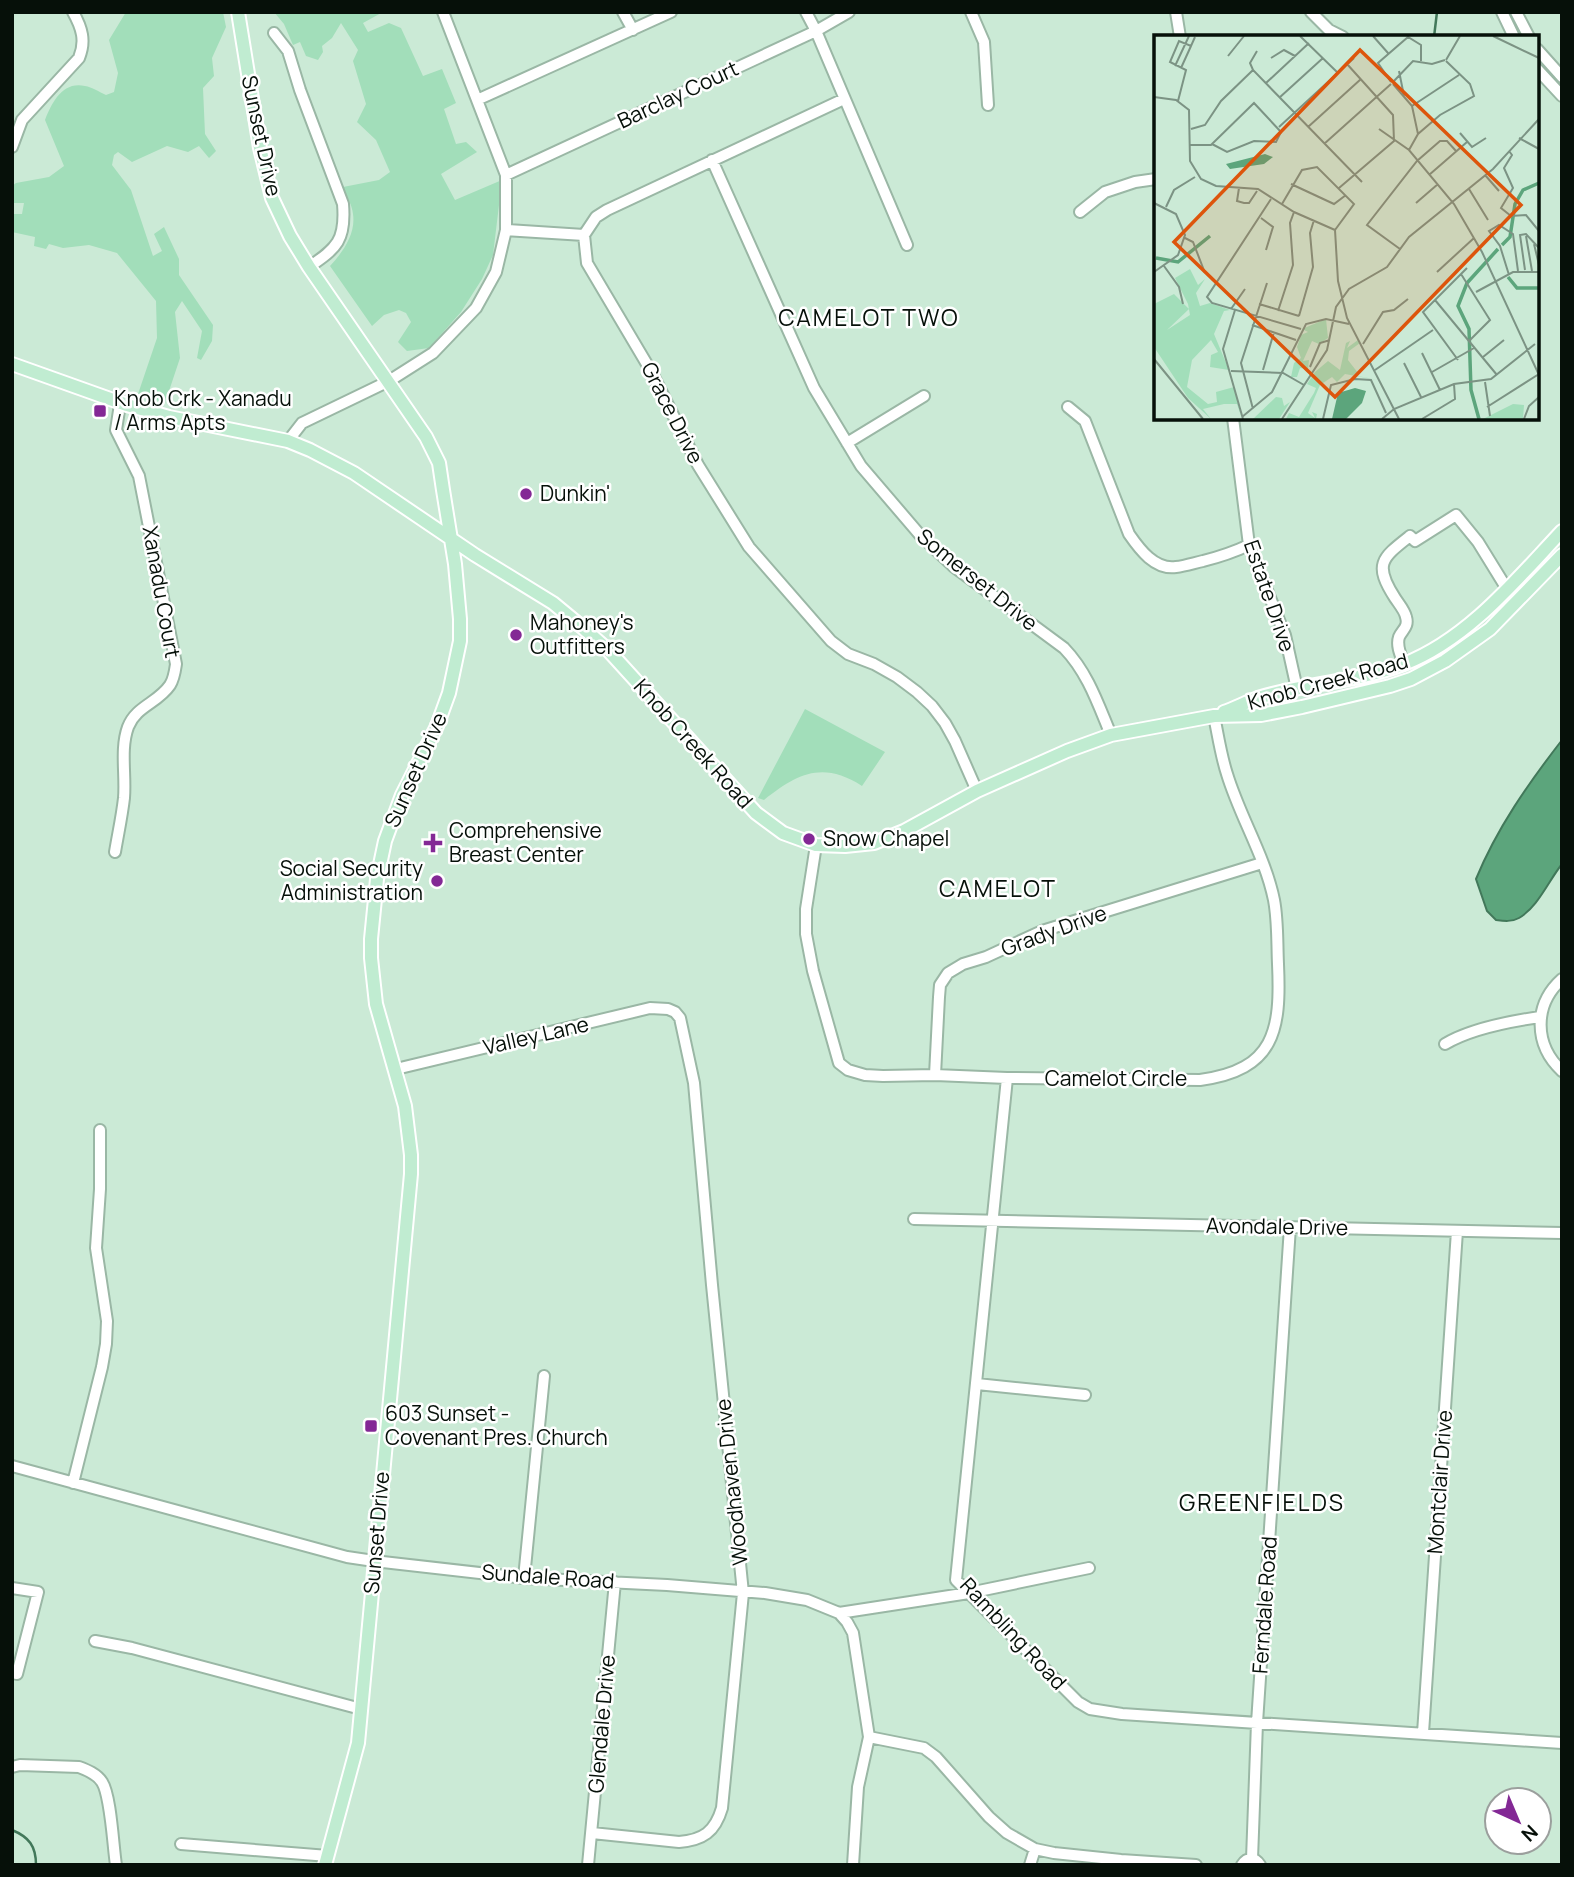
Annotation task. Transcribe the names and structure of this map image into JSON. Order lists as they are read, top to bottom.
{
  "streets": {
    "main road": ["Sunset Drive", "Knob Creek Road"],
    "street": [
      "Barclay Court",
      "Grace Drive",
      "Somerset Drive",
      "Xanadu Court",
      "Estate Drive",
      "Grady Drive",
      "Valley Lane",
      "Camelot Circle",
      "Avondale Drive",
      "Woodhaven Drive",
      "Montclair Drive",
      "Sundale Road",
      "Ferndale Road",
      "Rambling Road",
      "Glendale Drive"
    ]
  },
  "crossings": [
    ["Sunset Drive", "Knob Creek Road"],
    ["Sunset Drive", "Valley Lane"],
    ["Sunset Drive", "Sundale Road"],
    ["Grace Drive", "Knob Creek Road"],
    ["Somerset Drive", "Knob Creek Road"],
    ["Xanadu Court", "Knob Creek Road"],
    ["Estate Drive", "Knob Creek Road"],
    ["Knob Creek Road", "Camelot Circle"],
    ["Grady Drive", "Camelot Circle"],
    ["Valley Lane", "Woodhaven Drive"],
    ["Camelot Circle", "Rambling Road"],
    ["Avondale Drive", "Montclair Drive"],
    ["Avondale Drive", "Ferndale Road"],
    ["Avondale Drive", "Rambling Road"],
    ["Woodhaven Drive", "Sundale Road"],
    ["Woodhaven Drive", "Glendale Drive"],
    ["Montclair Drive", "Rambling Road"],
    ["Sundale Road", "Glendale Drive"],
    ["Ferndale Road", "Rambling Road"]
  ],
  "districts": ["CAMELOT TWO", "CAMELOT", "GREENFIELDS"],
  "places": {
    "transit": ["Knob Crk - Xanadu / Arms Apts", "603 Sunset - Covenant Pres. Church"],
    "other": [
      "Dunkin'",
      "Mahoney's Outfitters",
      "Snow Chapel",
      "Social Security Administration"
    ],
    "health": ["Comprehensive Breast Center"]
  },
  "north": "bottom right"
}
